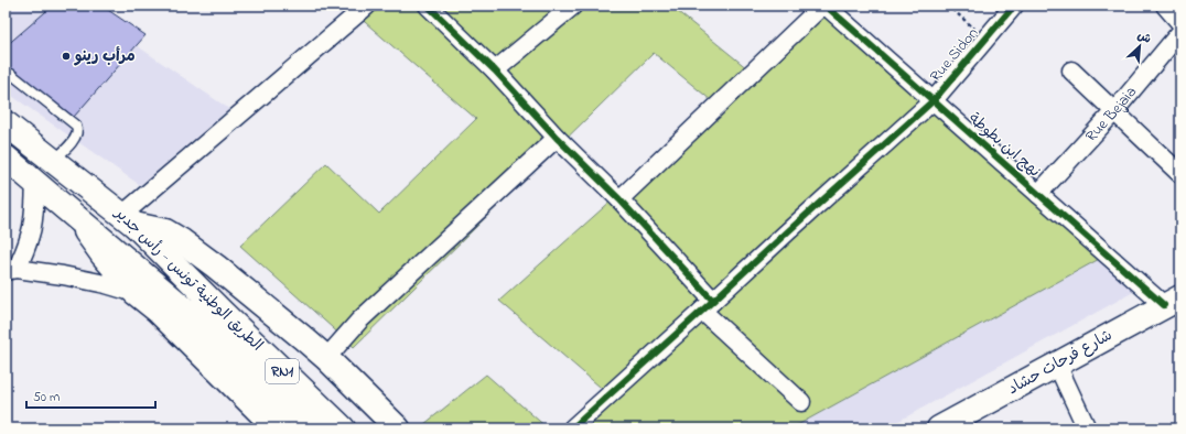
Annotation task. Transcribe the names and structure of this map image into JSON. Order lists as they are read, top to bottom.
{
  "streets": {
    "main road": ["الطريق الوطنية تونس - رأس جدير", "شارع فرحات حشاد", "RN1"],
    "street": ["Rue Sidon", "Rue Bejaia", "نهج ابن بطوطة"]
  },
  "crossings": [
    ["Rue Sidon", "نهج ابن بطوطة"],
    ["Rue Bejaia", "نهج ابن بطوطة"],
    ["نهج ابن بطوطة", "شارع فرحات حشاد"]
  ],
  "places": ["مرأب رينو"],
  "scale_bar": "50 m",
  "north": "top right"
}
